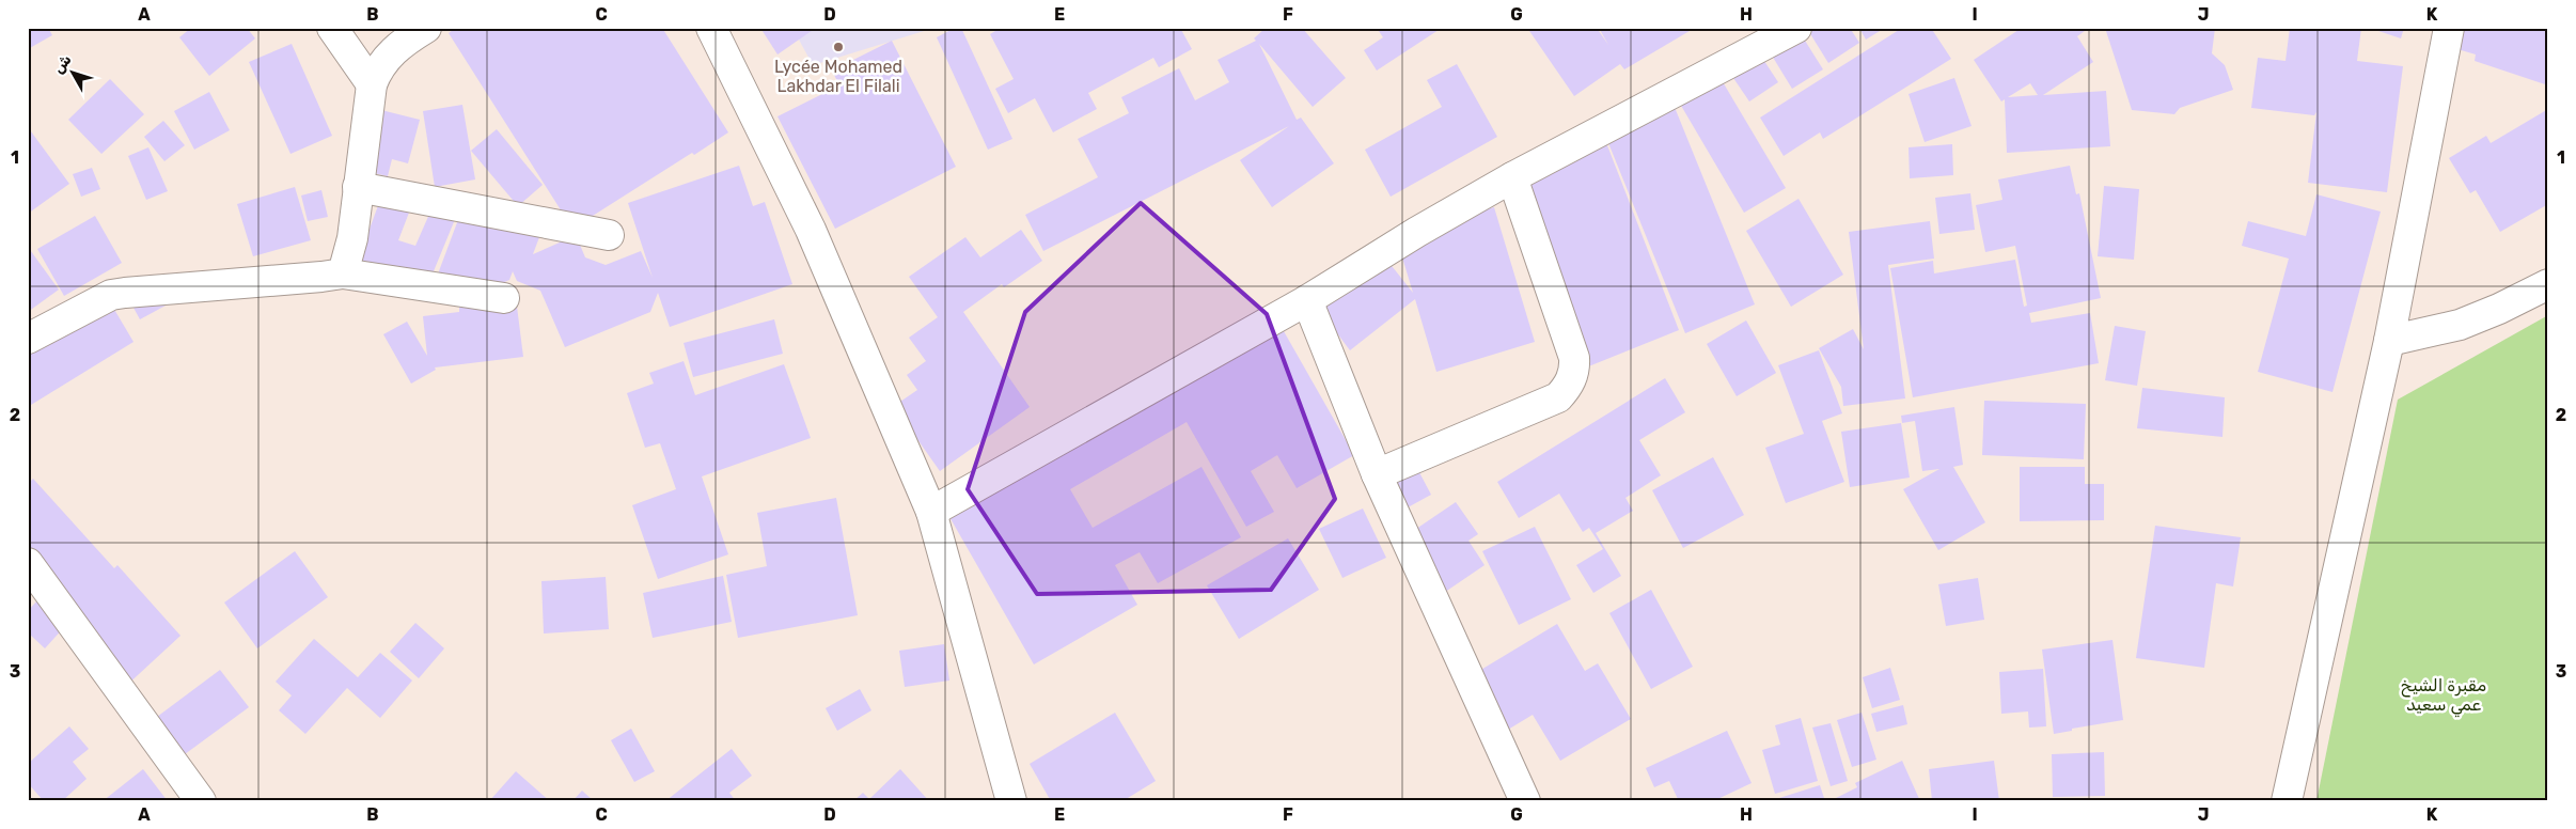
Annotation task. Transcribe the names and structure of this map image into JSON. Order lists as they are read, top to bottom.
{
  "parks": ["مقبرة الشيخ عمي سعيد"],
  "places": ["Lycée Mohamed Lakhdar El Filali"],
  "north": "top left",
  "grid": {
    "columns": [
      "A",
      "B",
      "C",
      "D",
      "E",
      "F",
      "G",
      "H",
      "I",
      "J",
      "K"
    ],
    "rows": ["1", "2", "3"]
  }
}
